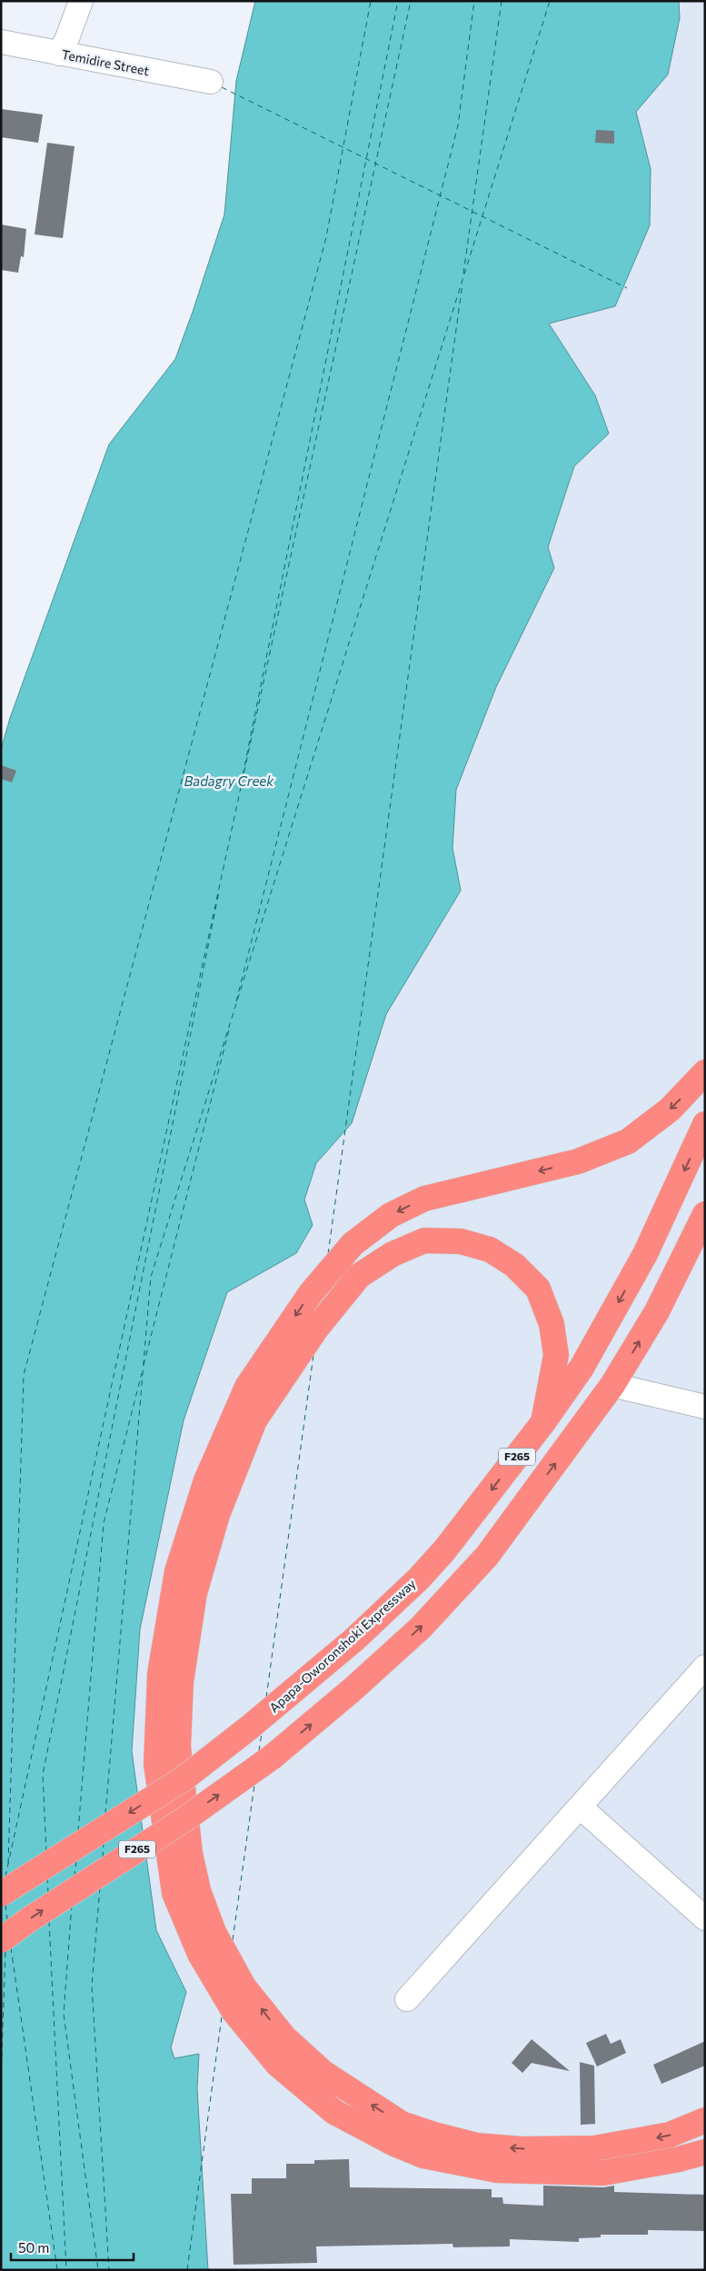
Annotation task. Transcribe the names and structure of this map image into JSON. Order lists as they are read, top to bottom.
{
  "streets": {
    "highway": ["F265", "Apapa-Oworonshoki Expressway"],
    "street": ["Temidire Street"]
  },
  "water": ["Badagry Creek"],
  "scale_bar": "50 m"
}
